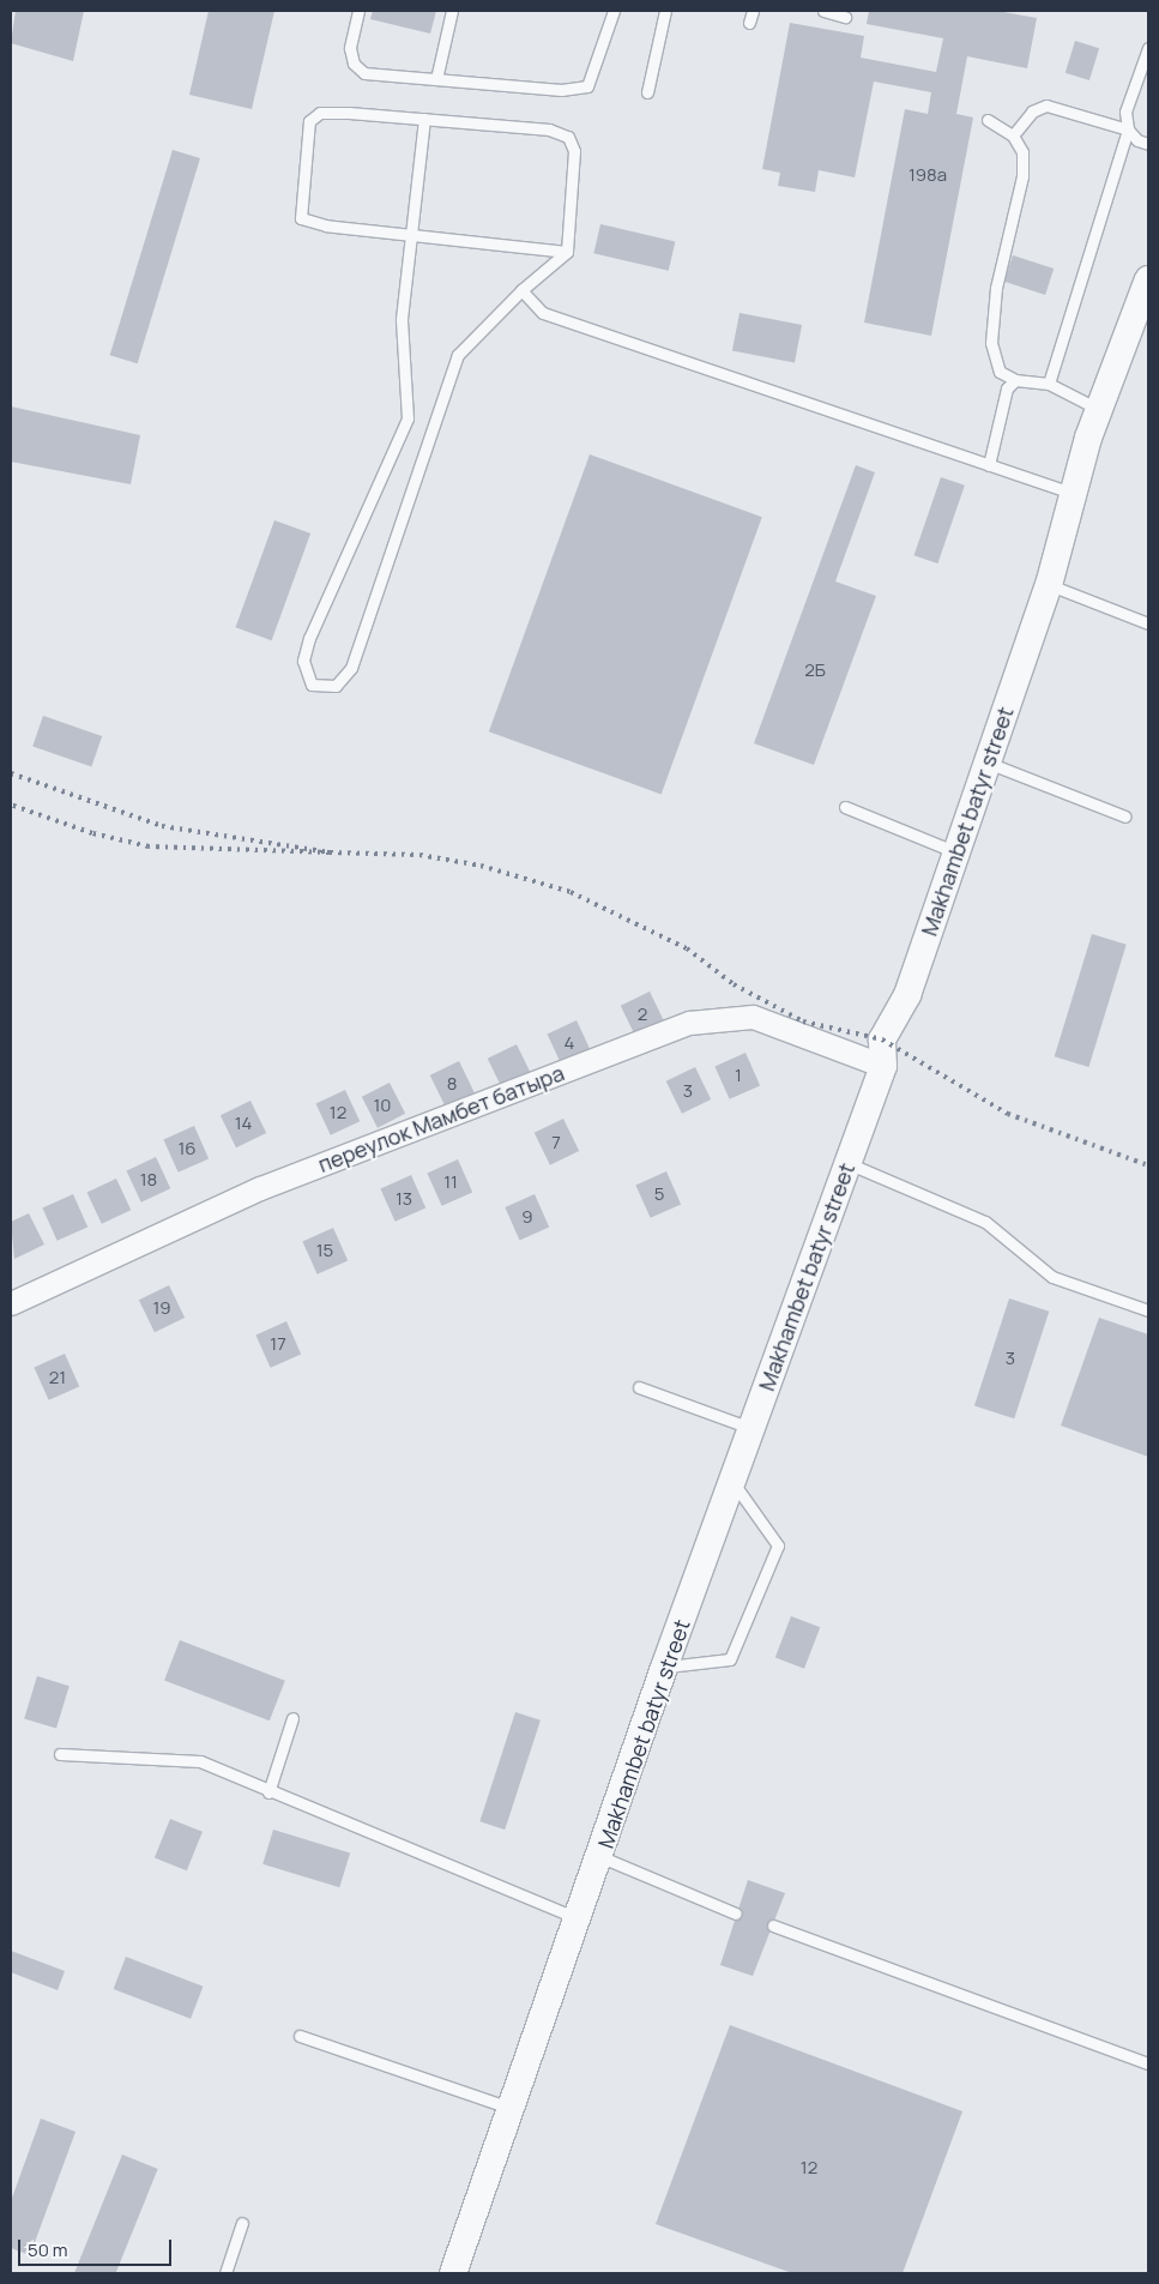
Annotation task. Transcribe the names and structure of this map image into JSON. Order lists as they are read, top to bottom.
{
  "streets": {
    "street": ["Makhambet batyr street", "переулок Мамбет батыра"]
  },
  "crossings": [
    ["Makhambet batyr street", "переулок Мамбет батыра"]
  ],
  "house_numbers": [
    "198а",
    "2Б",
    "2",
    "4",
    "1",
    "8",
    "3",
    "10",
    "12",
    "14",
    "7",
    "16",
    "18",
    "11",
    "5",
    "13",
    "9",
    "15",
    "19",
    "17",
    "3",
    "21",
    "12"
  ],
  "scale_bar": "50 m"
}
